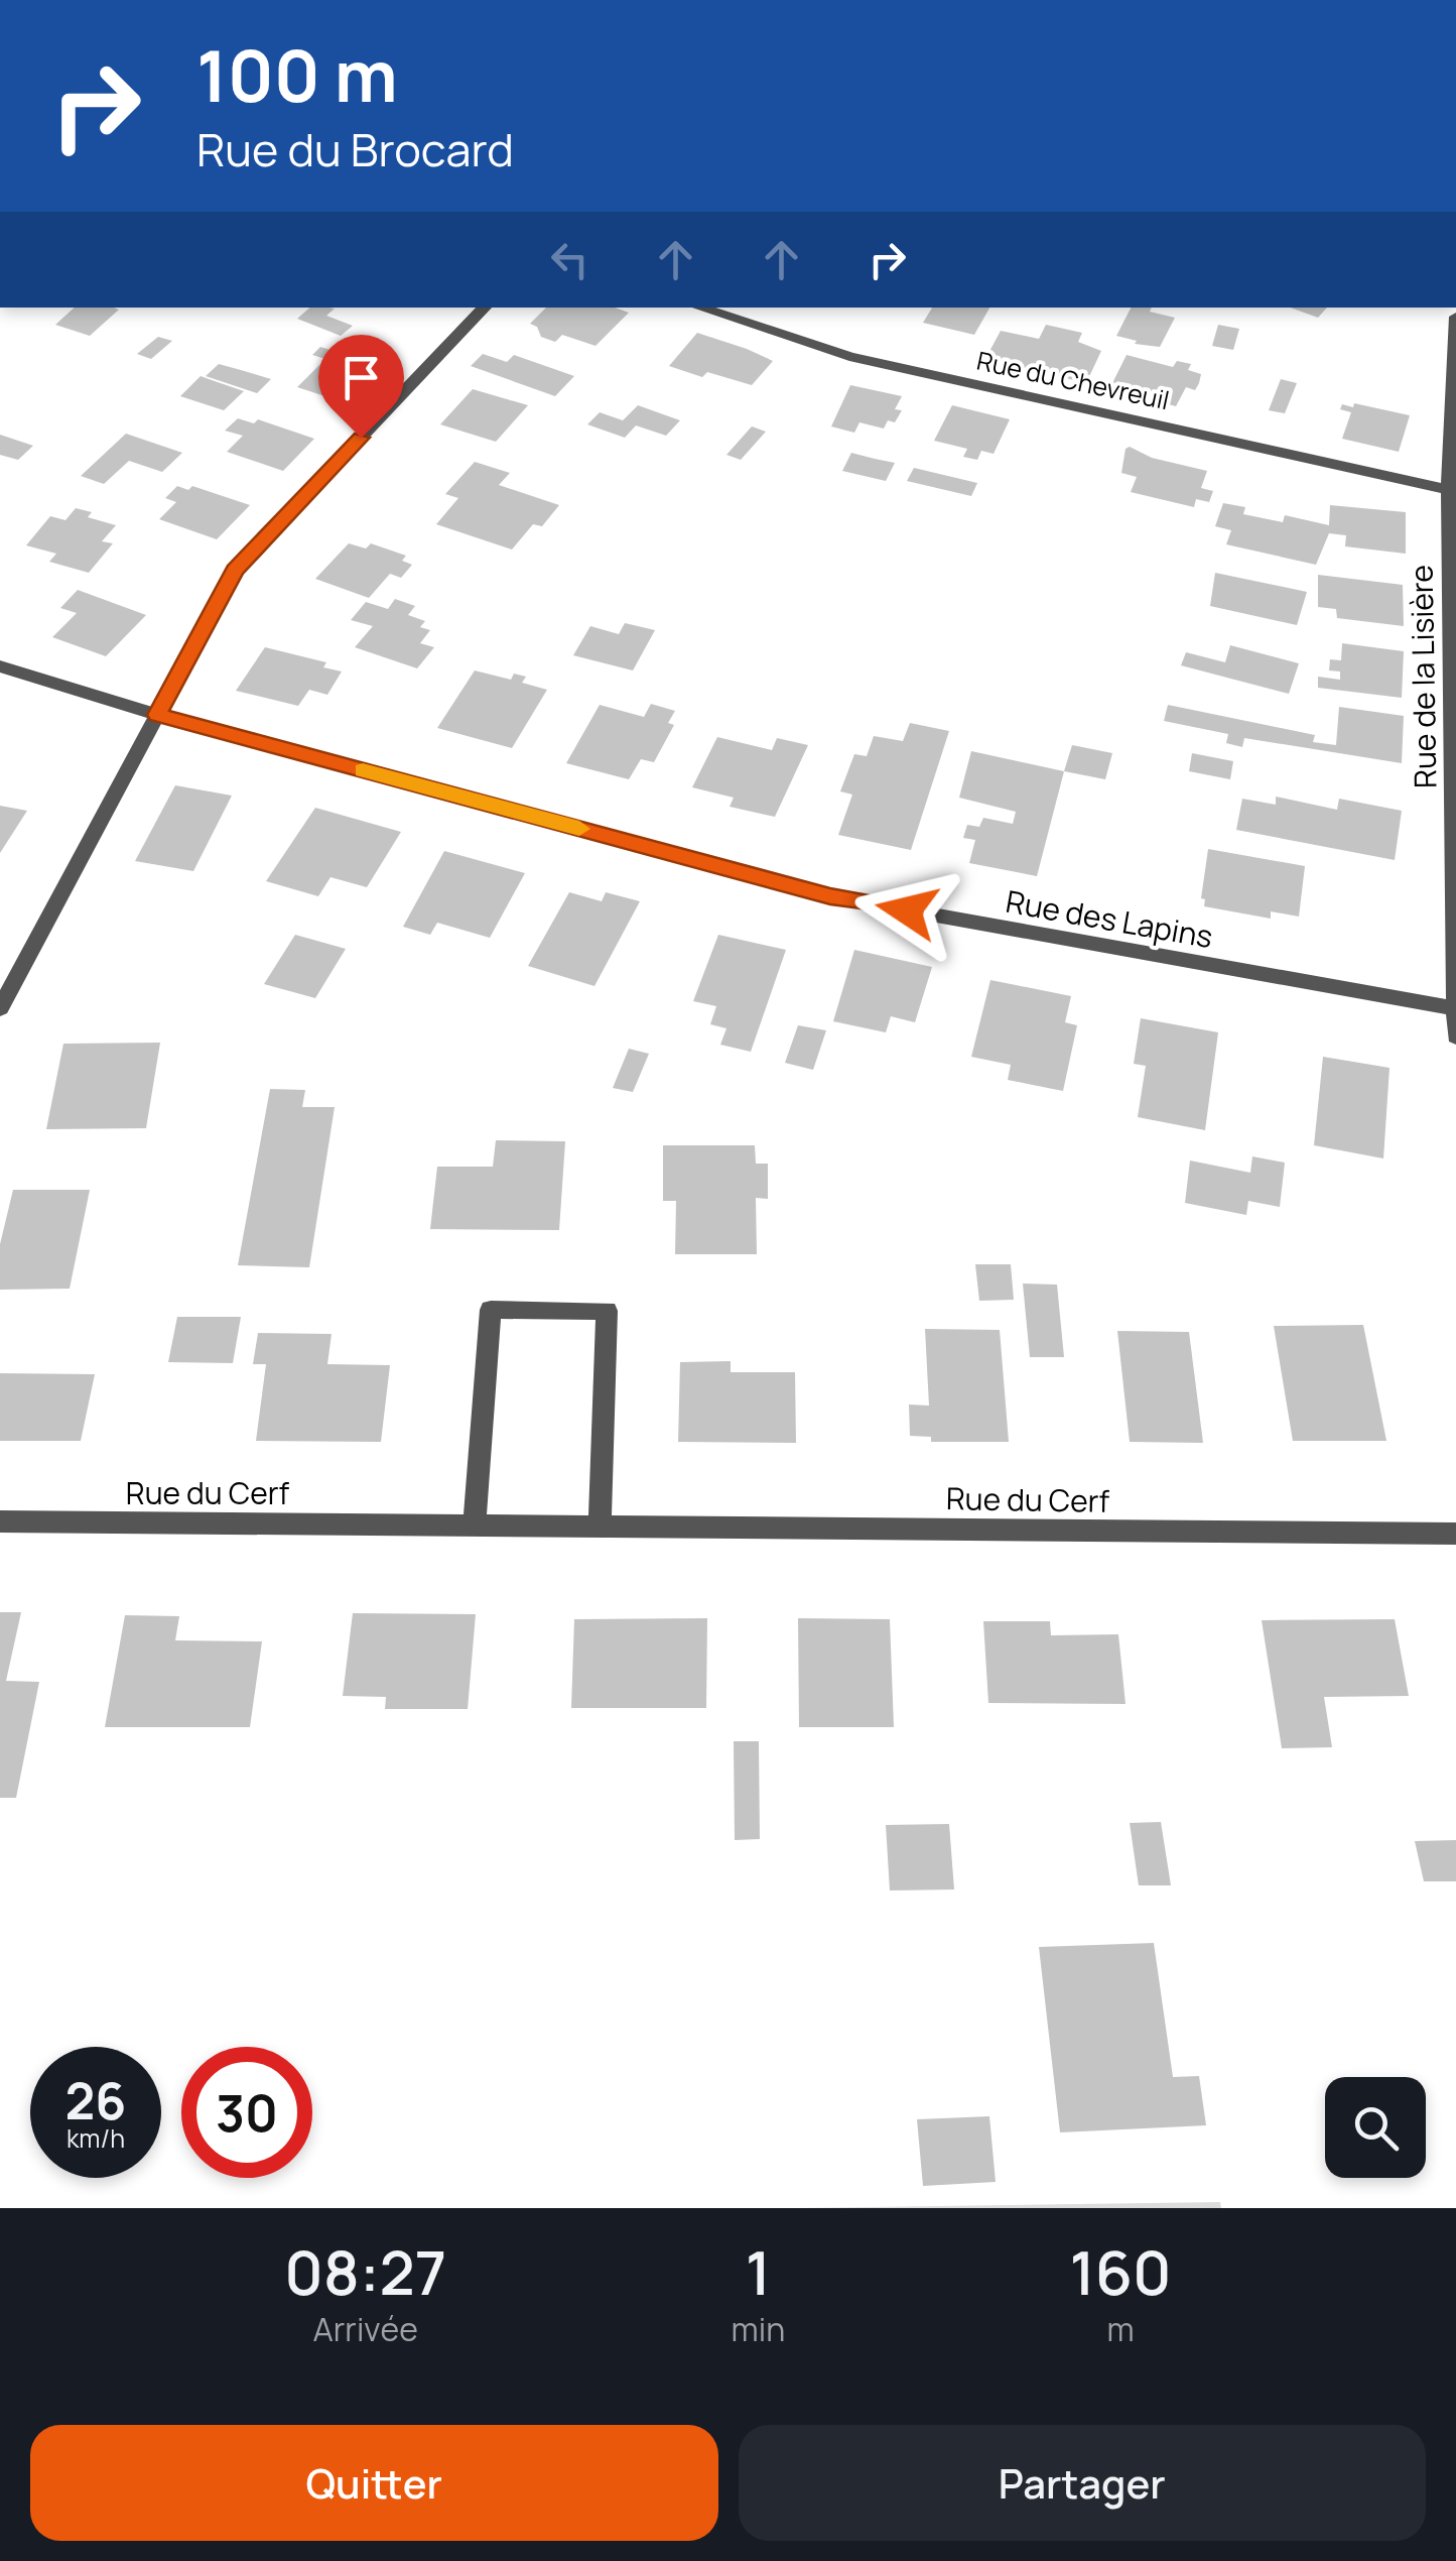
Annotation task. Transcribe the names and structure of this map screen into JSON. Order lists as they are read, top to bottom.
{
  "streets": {
    "street": [
      "Rue du Chevreuil",
      "Rue de la Lisière",
      "Rue des Lapins",
      "Rue du Cerf"
    ]
  },
  "crossings": [
    ["Rue du Chevreuil", "Rue de la Lisière"],
    ["Rue de la Lisière", "Rue des Lapins"]
  ],
  "page": {
    "turn": ["100 m", "Rue du Brocard"],
    "speed": "26 km/h",
    "limit": "30",
    "eta": [
      "08:27",
      "Arrivée",
      "1",
      "min",
      "160",
      "m"
    ],
    "buttons": ["Quitter", "Partager"]
  }
}
